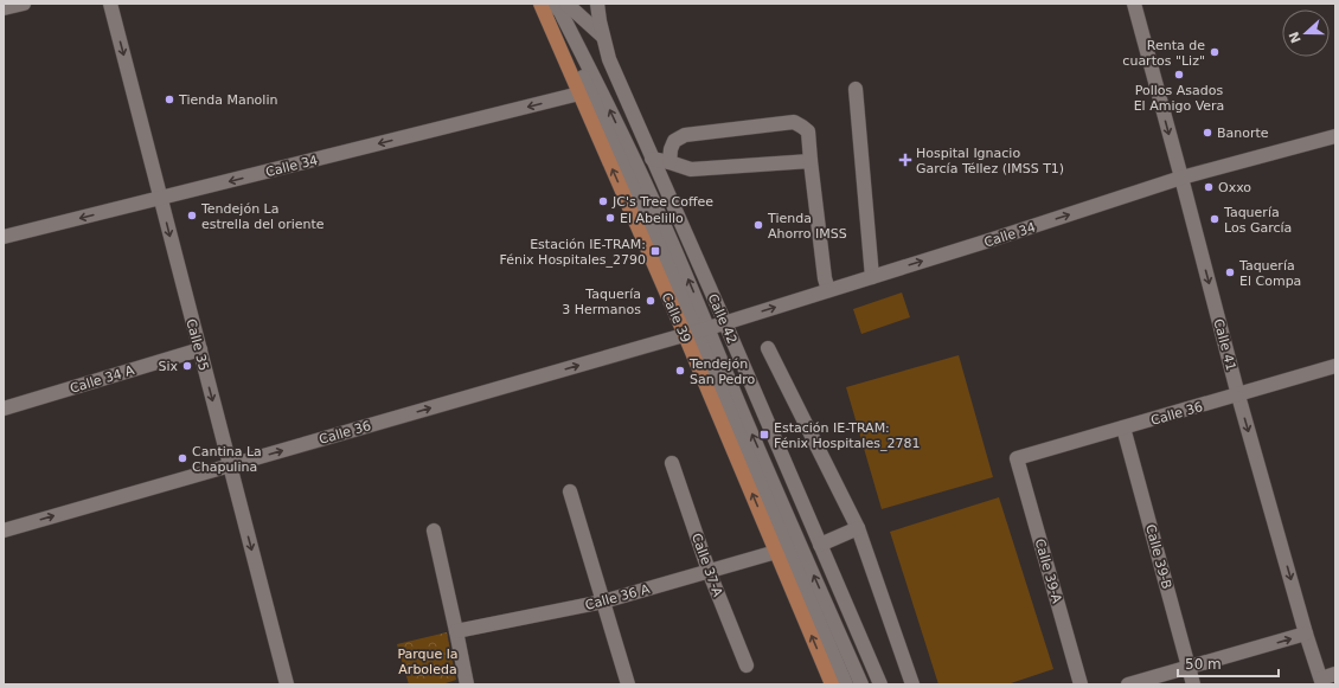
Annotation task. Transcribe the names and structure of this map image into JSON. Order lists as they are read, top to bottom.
{
  "streets": {
    "main road": ["Calle 39"],
    "street": [
      "Calle 34",
      "Calle 42",
      "Calle 35",
      "Calle 41",
      "Calle 34 A",
      "Calle 36",
      "Calle 39-B",
      "Calle 37-A",
      "Calle 39-A",
      "Calle 36 A"
    ]
  },
  "crossings": [
    ["Calle 34", "Calle 39"],
    ["Calle 34", "Calle 42"],
    ["Calle 34", "Calle 35"],
    ["Calle 34", "Calle 41"],
    ["Calle 34", "Calle 36"],
    ["Calle 39", "Calle 36"],
    ["Calle 39", "Calle 36 A"],
    ["Calle 35", "Calle 34 A"],
    ["Calle 35", "Calle 36"],
    ["Calle 41", "Calle 36"],
    ["Calle 36", "Calle 39-B"],
    ["Calle 36", "Calle 39-A"],
    ["Calle 37-A", "Calle 36 A"]
  ],
  "one_way": [
    "Calle 39",
    "Calle 35",
    "Calle 41",
    "Calle 36"
  ],
  "parks": ["Parque la Arboleda"],
  "places": {
    "other": [
      "Renta de cuartos \"Liz\"",
      "Pollos Asados El Amigo Vera",
      "Tienda Manolin",
      "Banorte",
      "Oxxo",
      "JC's Tree Coffee",
      "Tendejón La estrella del oriente",
      "El Abelillo",
      "Taquería Los García",
      "Tienda Ahorro IMSS",
      "Taquería El Compa",
      "Taquería 3 Hermanos",
      "Six",
      "Tendejón San Pedro",
      "Cantina La Chapulina"
    ],
    "health": ["Hospital Ignacio García Téllez (IMSS T1)"],
    "transit": ["Estación IE-TRAM: Fénix Hospitales_2790", "Estación IE-TRAM: Fénix Hospitales_2781"]
  },
  "scale_bar": "50 m",
  "north": "left"
}
